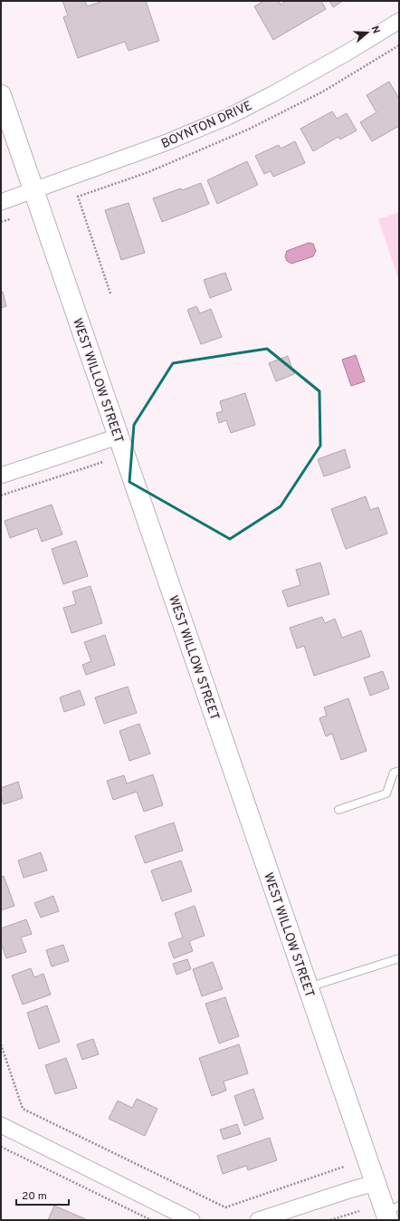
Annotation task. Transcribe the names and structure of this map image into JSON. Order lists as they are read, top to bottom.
{
  "streets": {
    "street": ["BOYNTON DRIVE", "WEST WILLOW STREET"]
  },
  "crossings": [
    ["BOYNTON DRIVE", "WEST WILLOW STREET"]
  ],
  "scale_bar": "20 m",
  "north": "right"
}
